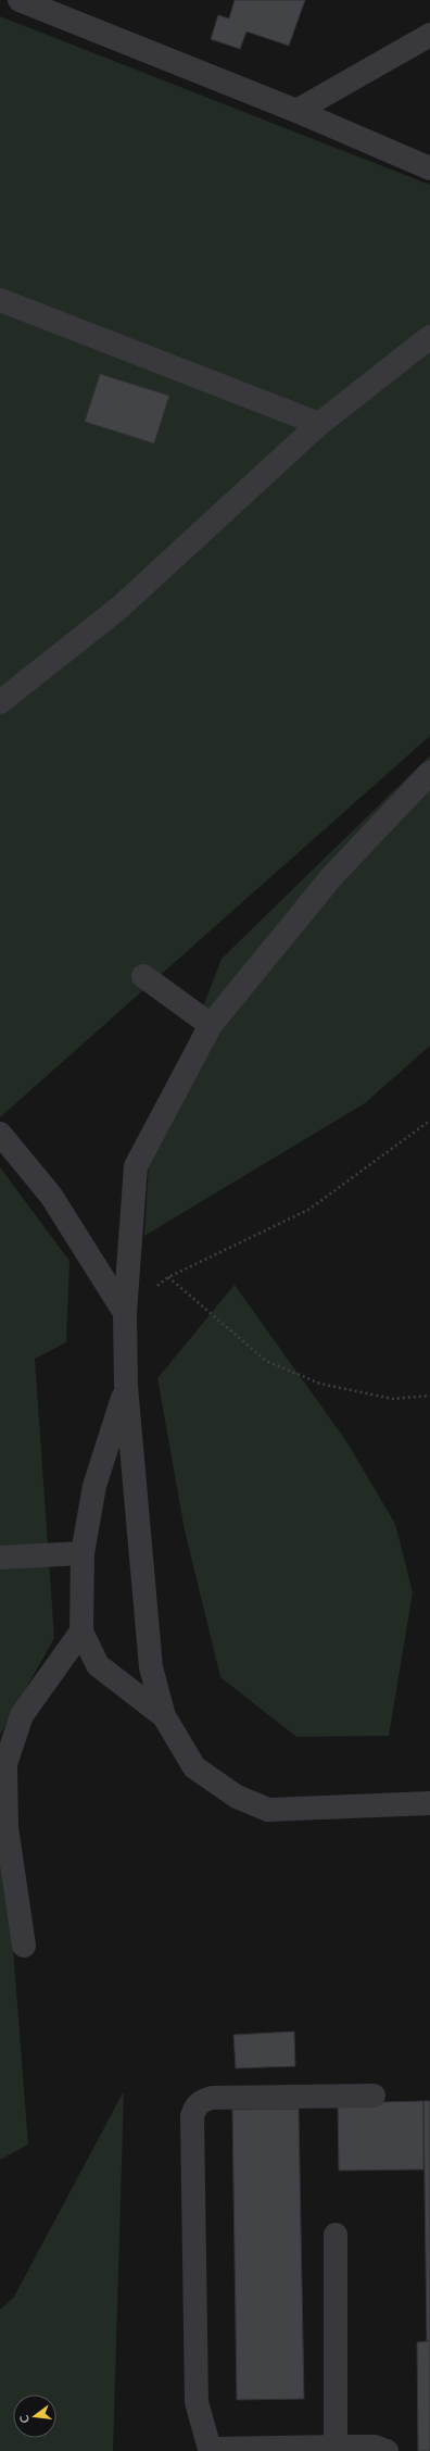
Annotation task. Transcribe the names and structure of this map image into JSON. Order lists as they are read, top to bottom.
{
  "north": "left"
}
